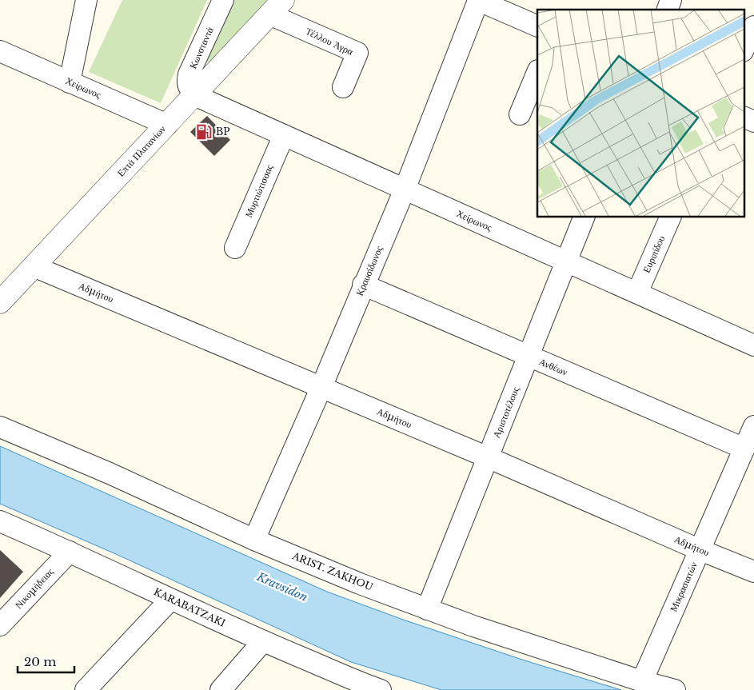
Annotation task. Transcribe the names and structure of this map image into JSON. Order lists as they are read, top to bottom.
{
  "streets": {
    "street": [
      "Τέλλου Άγρα",
      "Κωνσταντά",
      "Χείρωνος",
      "Επτά Πλατανίων",
      "Μυρτιώτισσας",
      "Ευριπίδου",
      "Κραυσίδωνος",
      "Αδμήτου",
      "Ανθέων",
      "Αριστοτέλους",
      "ARIST. ZAKHOU",
      "Μικρασιατών",
      "Νικομήδειας",
      "KARABATZAKI"
    ]
  },
  "crossings": [
    ["Τέλλου Άγρα", "Επτά Πλατανίων"],
    ["Κωνσταντά", "Χείρωνος"],
    ["Κωνσταντά", "Επτά Πλατανίων"],
    ["Χείρωνος", "Επτά Πλατανίων"],
    ["Χείρωνος", "Μυρτιώτισσας"],
    ["Χείρωνος", "Ευριπίδου"],
    ["Χείρωνος", "Κραυσίδωνος"],
    ["Χείρωνος", "Αριστοτέλους"],
    ["Επτά Πλατανίων", "Αδμήτου"],
    ["Κραυσίδωνος", "Αδμήτου"],
    ["Κραυσίδωνος", "Ανθέων"],
    ["Κραυσίδωνος", "ARIST. ZAKHOU"],
    ["Αδμήτου", "Αριστοτέλους"],
    ["Αδμήτου", "Μικρασιατών"],
    ["Ανθέων", "Αριστοτέλους"],
    ["Ανθέων", "Μικρασιατών"],
    ["Αριστοτέλους", "ARIST. ZAKHOU"],
    ["ARIST. ZAKHOU", "Μικρασιατών"],
    ["Νικομήδειας", "KARABATZAKI"]
  ],
  "water": ["Kravsidon"],
  "places": {
    "fuel station": ["BP"]
  },
  "scale_bar": "20 m"
}
